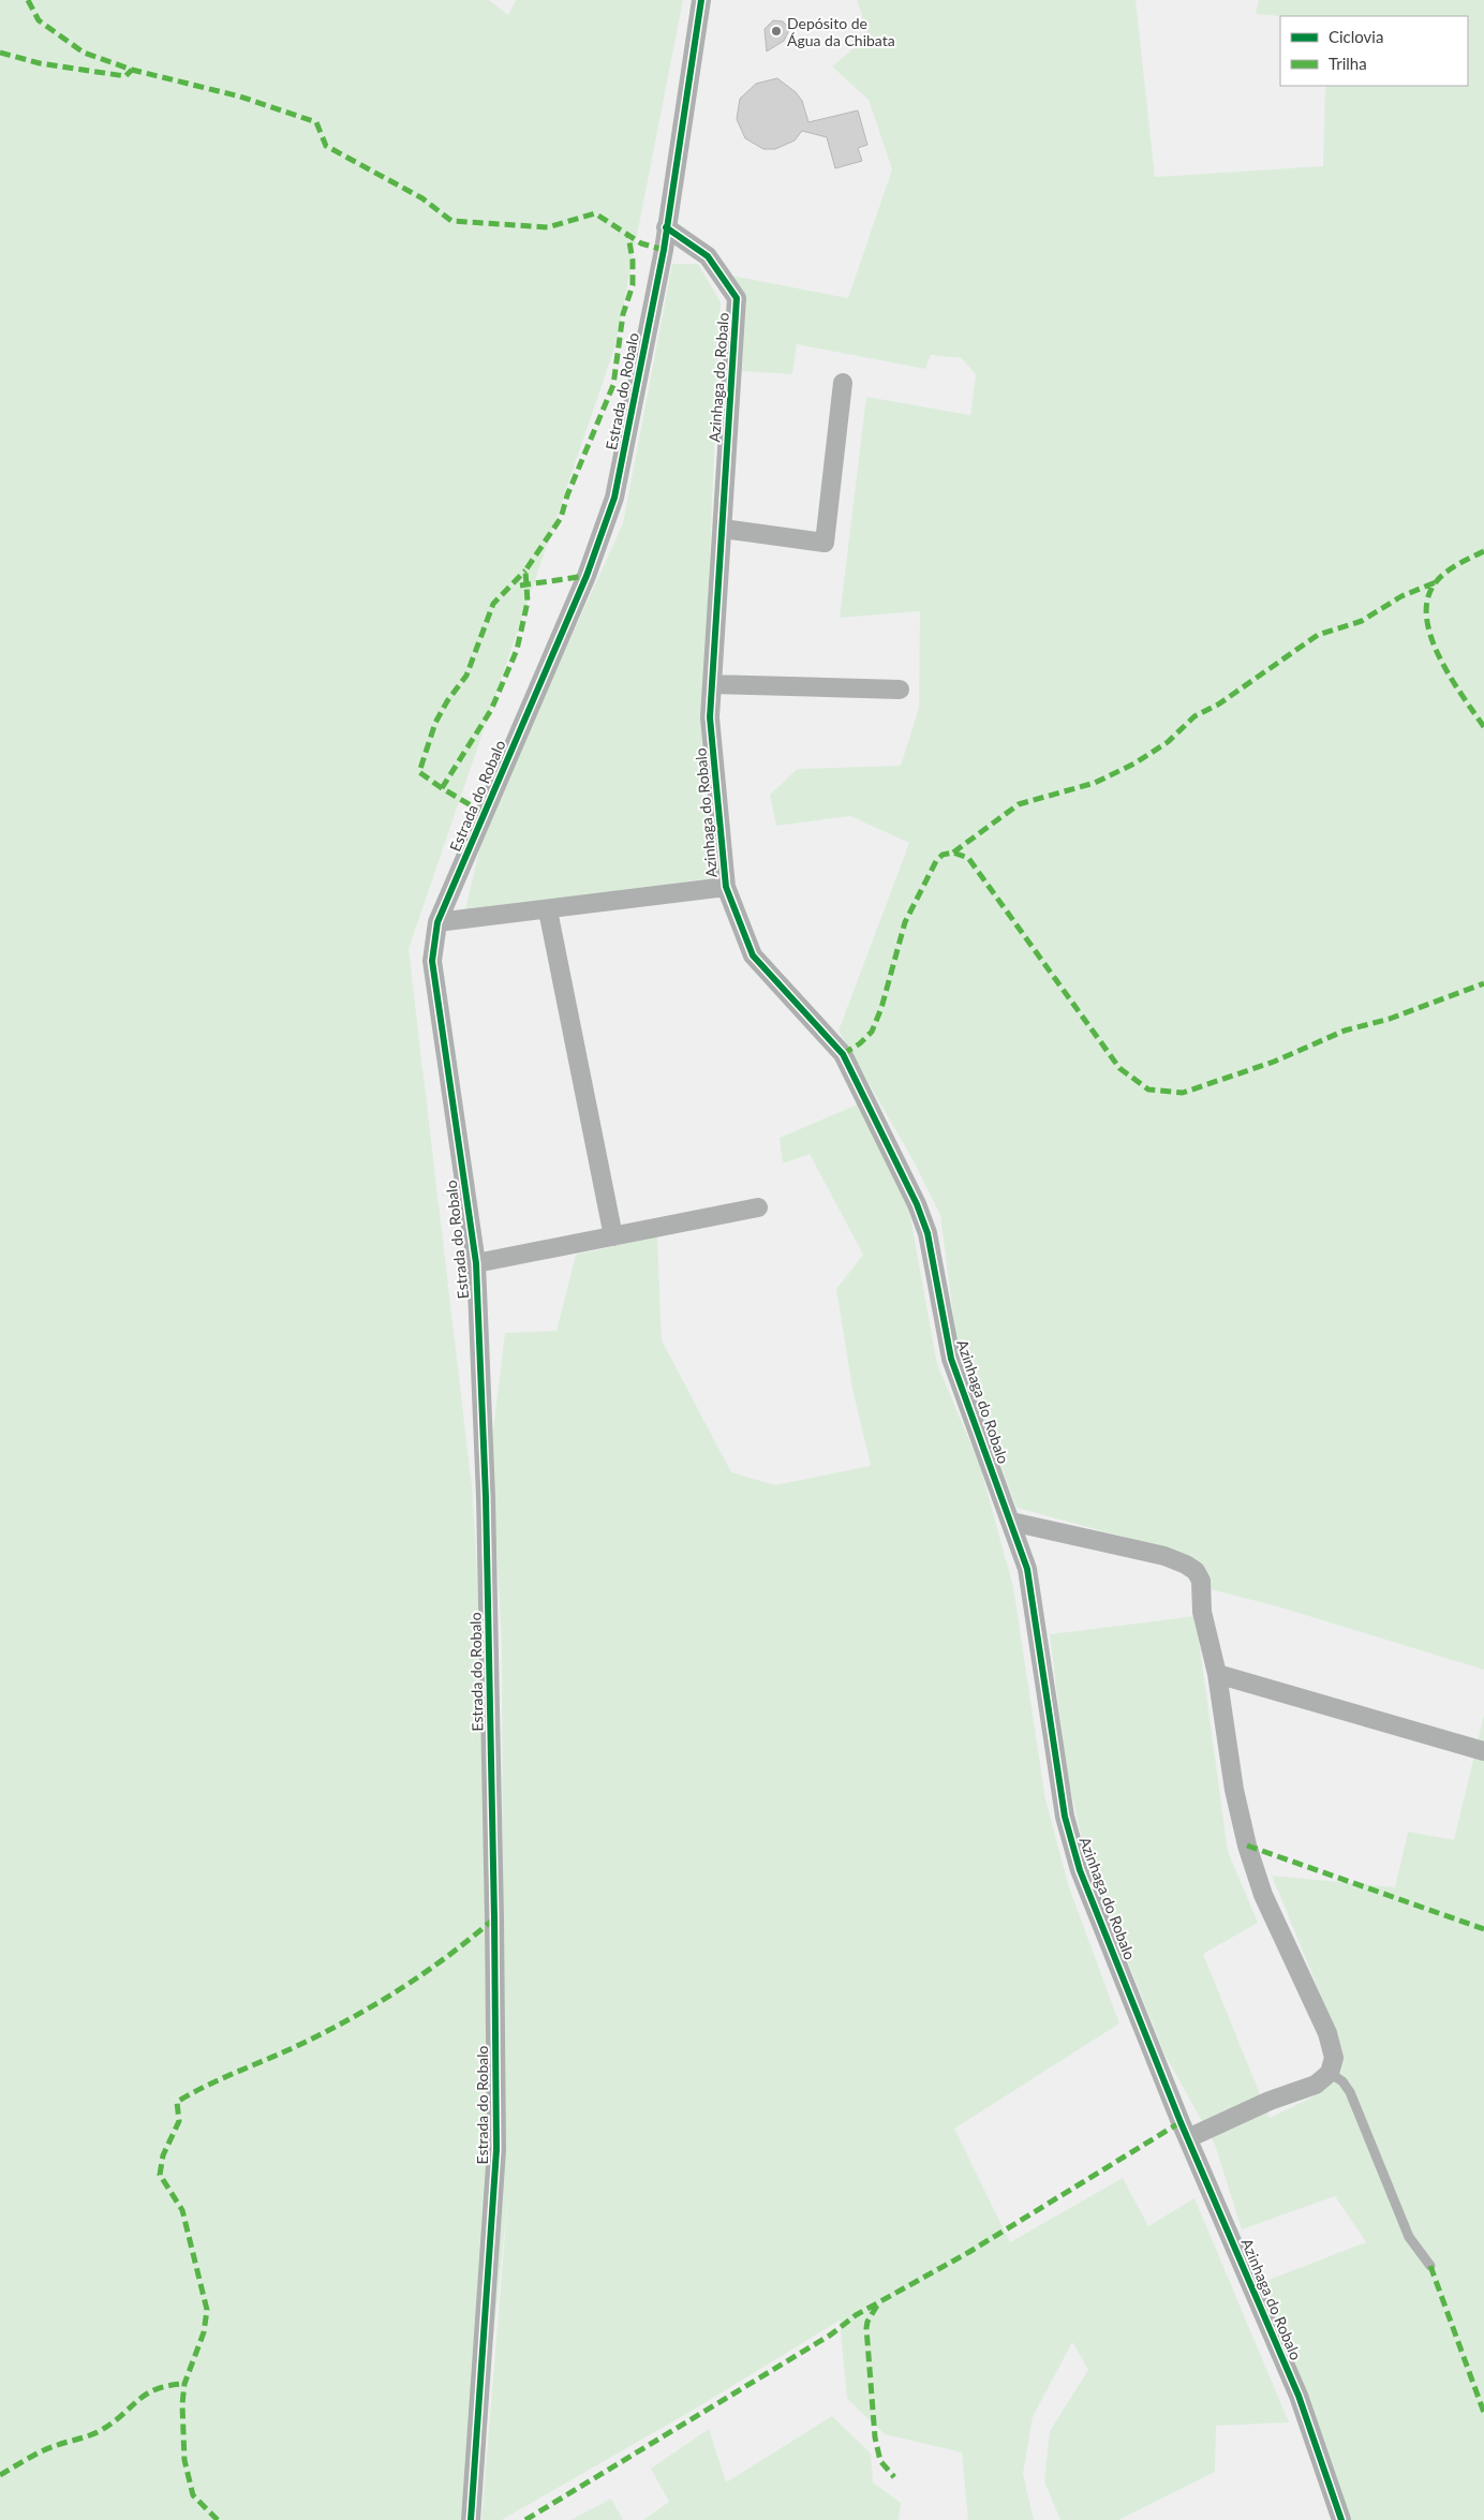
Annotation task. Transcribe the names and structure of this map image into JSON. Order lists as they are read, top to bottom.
{
  "streets": {
    "street": ["Azinhaga do Robalo", "Estrada do Robalo"]
  },
  "crossings": [
    ["Azinhaga do Robalo", "Estrada do Robalo"]
  ],
  "places": ["Depósito de Água da Chibata"],
  "legend": ["Ciclovia", "Trilha"]
}
